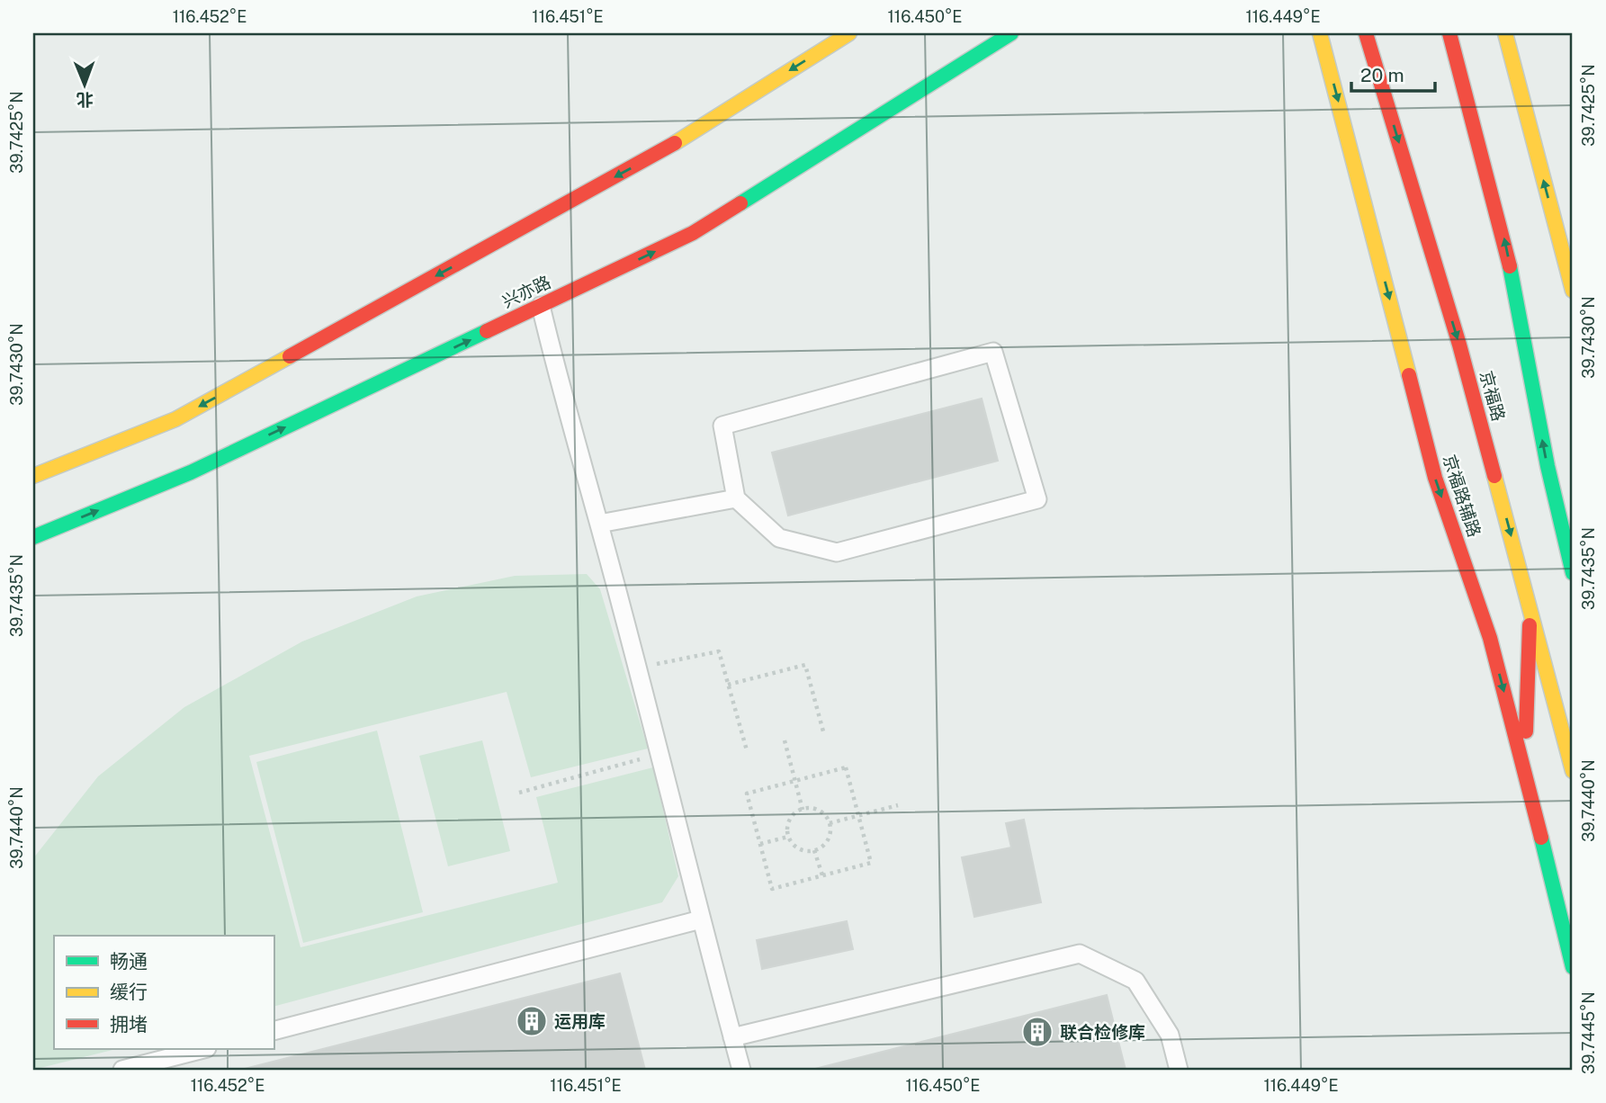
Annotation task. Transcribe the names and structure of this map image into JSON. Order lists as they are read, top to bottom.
{
  "streets": {
    "main road": ["兴亦路", "京福路", "京福路辅路"]
  },
  "places": {
    "building": ["运用库", "联合检修库"]
  },
  "legend": ["畅通", "缓行", "拥堵"],
  "scale_bar": "20 m",
  "north": "bottom",
  "coordinates": [
    "116.452°E",
    "116.451°E",
    "116.450°E",
    "116.449°E",
    "39.7425°N",
    "39.7430°N",
    "39.7435°N",
    "39.7440°N",
    "39.7445°N"
  ]
}
